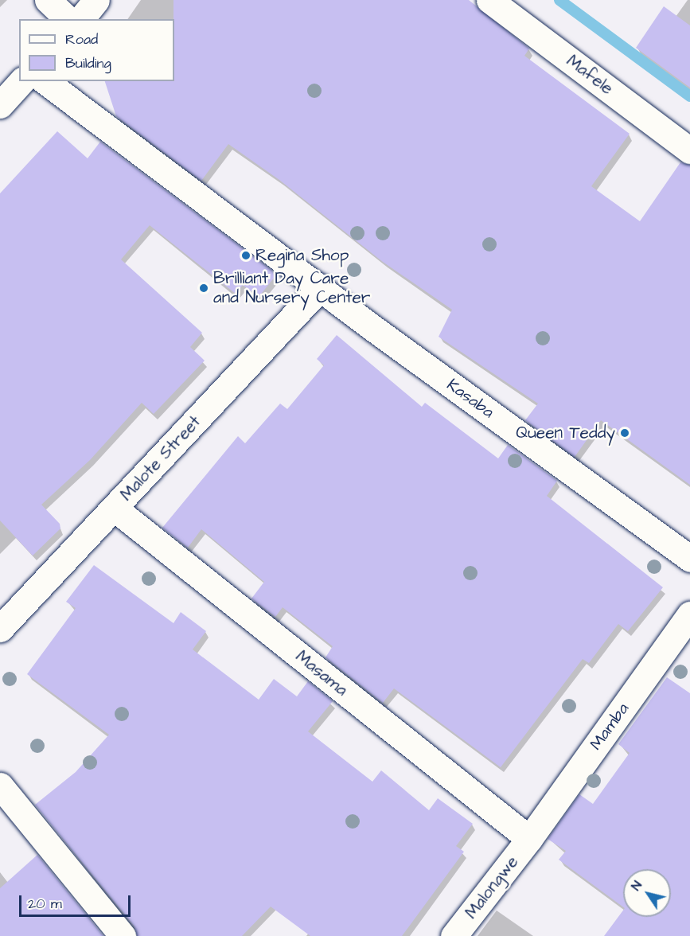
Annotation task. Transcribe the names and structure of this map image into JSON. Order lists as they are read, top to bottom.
{
  "streets": {
    "street": [
      "Mafele",
      "Kasaba",
      "Malote Street",
      "Masama",
      "Mamba",
      "Malongwe"
    ]
  },
  "crossings": [
    ["Kasaba", "Malote Street"],
    ["Malote Street", "Masama"],
    ["Masama", "Mamba"],
    ["Masama", "Malongwe"],
    ["Mamba", "Malongwe"]
  ],
  "places": ["Regina Shop", "Brilliant Day Care and Nursery Center", "Queen Teddy"],
  "legend": ["Road", "Building"],
  "scale_bar": "20 m",
  "north": "top left"
}
